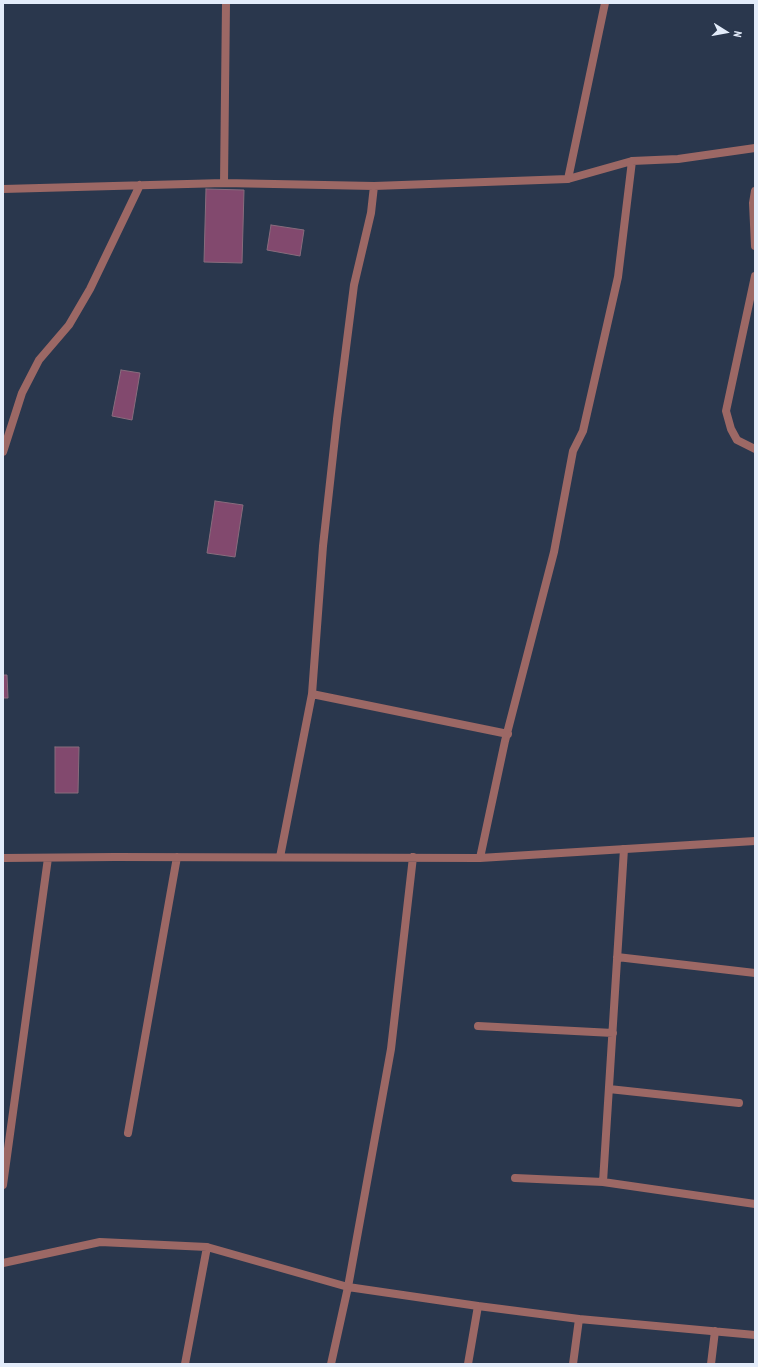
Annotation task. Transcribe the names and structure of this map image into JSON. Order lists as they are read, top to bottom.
{
  "north": "right"
}
